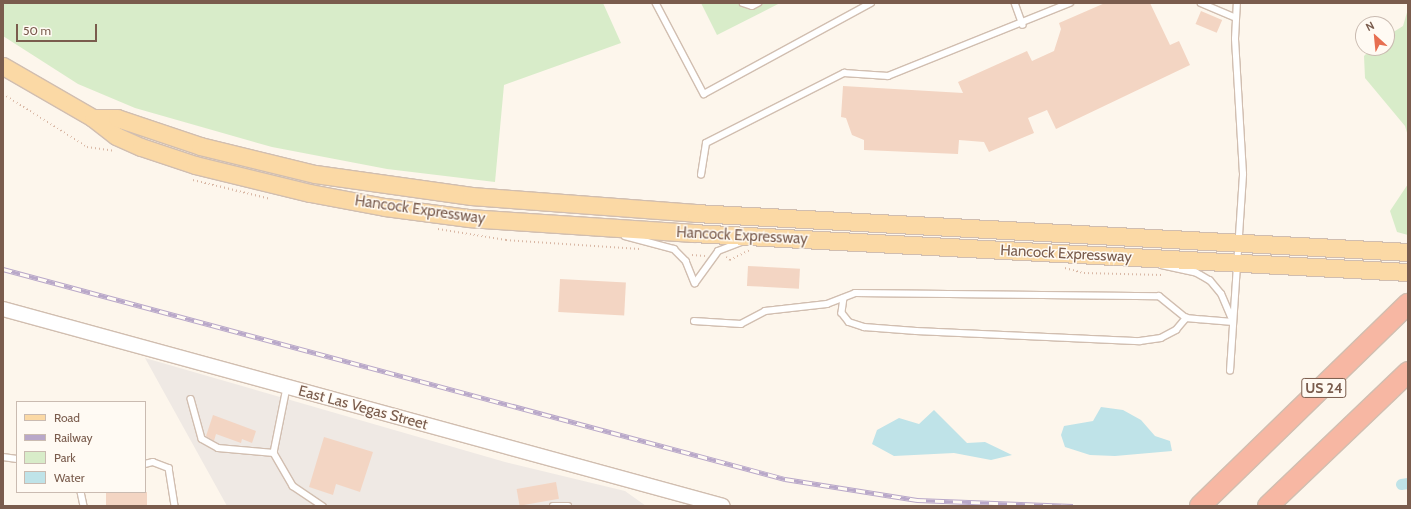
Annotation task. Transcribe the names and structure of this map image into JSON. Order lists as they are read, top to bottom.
{
  "streets": {
    "highway": ["US 24"],
    "main road": ["Hancock Expressway"],
    "street": ["East Las Vegas Street"]
  },
  "legend": [
    "Road",
    "Railway",
    "Park",
    "Water"
  ],
  "scale_bar": "50 m",
  "north": "top left"
}
